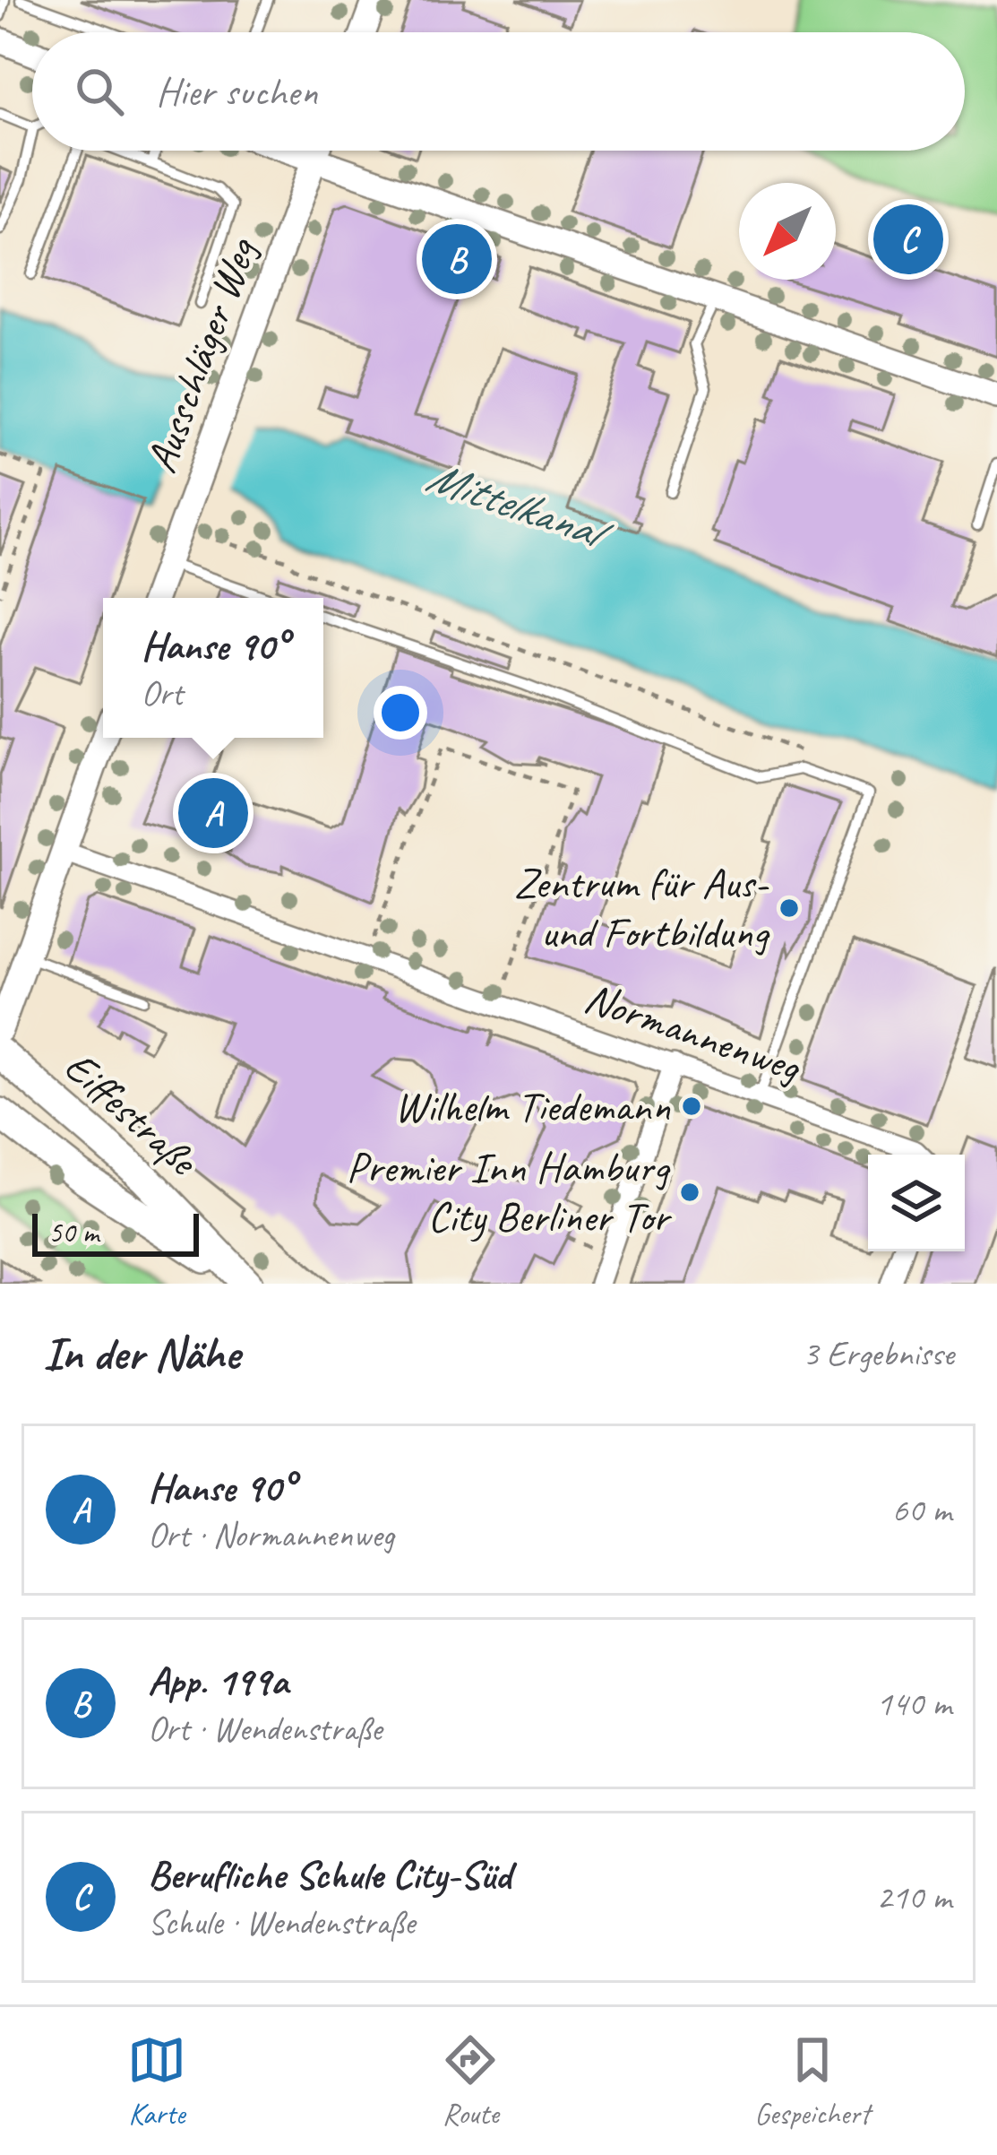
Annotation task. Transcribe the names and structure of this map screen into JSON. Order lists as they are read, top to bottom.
{
  "streets": {
    "main road": ["Eiffestraße"],
    "street": ["Ausschläger Weg", "Normannenweg"]
  },
  "water": ["Mittelkanal"],
  "places": ["Zentrum für Aus- und Fortbildung", "Wilhelm Tiedemann", "Premier Inn Hamburg City Berliner Tor"],
  "scale_bar": "50 m",
  "north": "bottom left",
  "page": {
    "search": "Hier suchen",
    "pins": ["C", "B", "A"],
    "popup": ["Hanse 90°", "Ort"],
    "scale": "50 m",
    "heading": ["In der Nähe", "3 Ergebnisse"],
    "list": [
      {
        "mark": "A",
        "name": "Hanse 90°",
        "note": "Ort · Normannenweg",
        "value": "60 m"
      },
      {
        "mark": "B",
        "name": "App. 199a",
        "note": "Ort · Wendenstraße",
        "value": "140 m"
      },
      {
        "mark": "C",
        "name": "Berufliche Schule City-Süd",
        "note": "Schule · Wendenstraße",
        "value": "210 m"
      }
    ],
    "nav": ["Karte", "Route", "Gespeichert"]
  }
}
